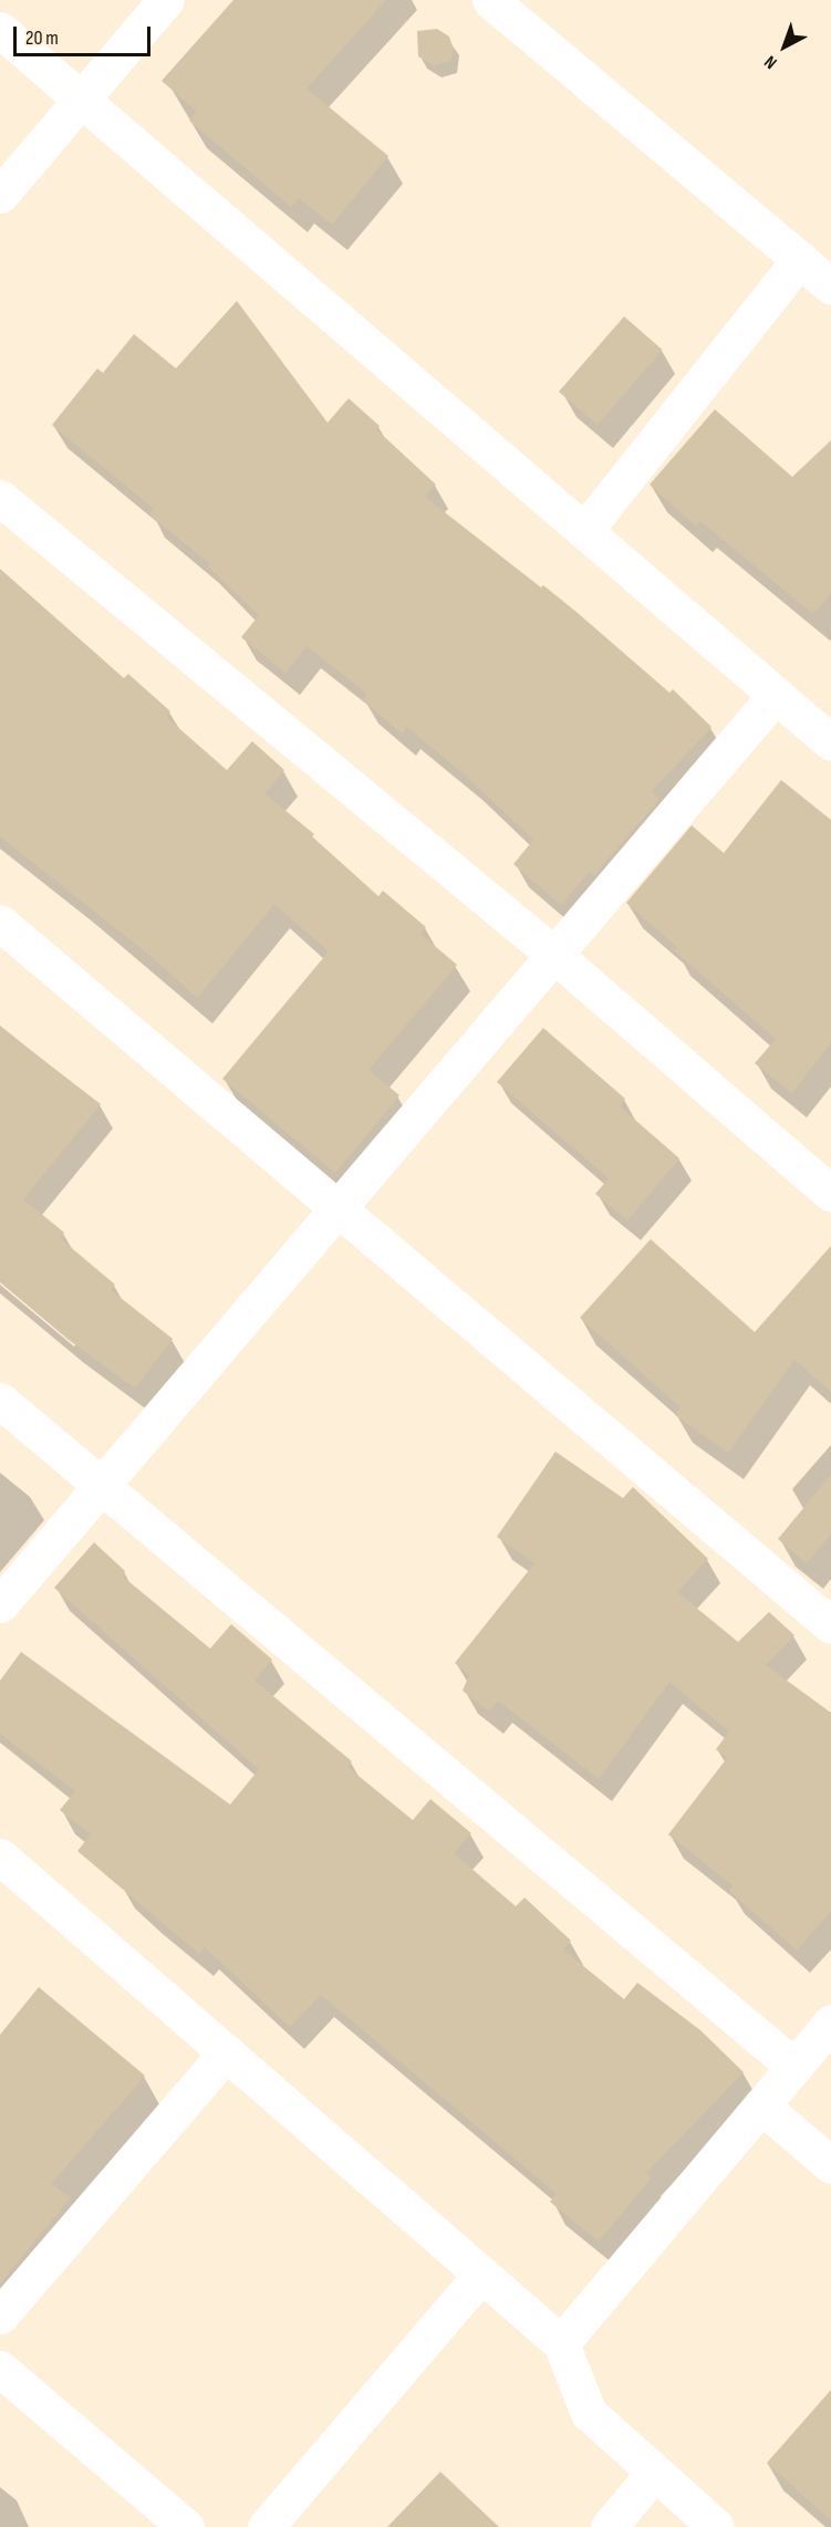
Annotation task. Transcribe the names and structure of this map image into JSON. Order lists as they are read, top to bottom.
{
  "scale_bar": "20 m",
  "north": "bottom left"
}
